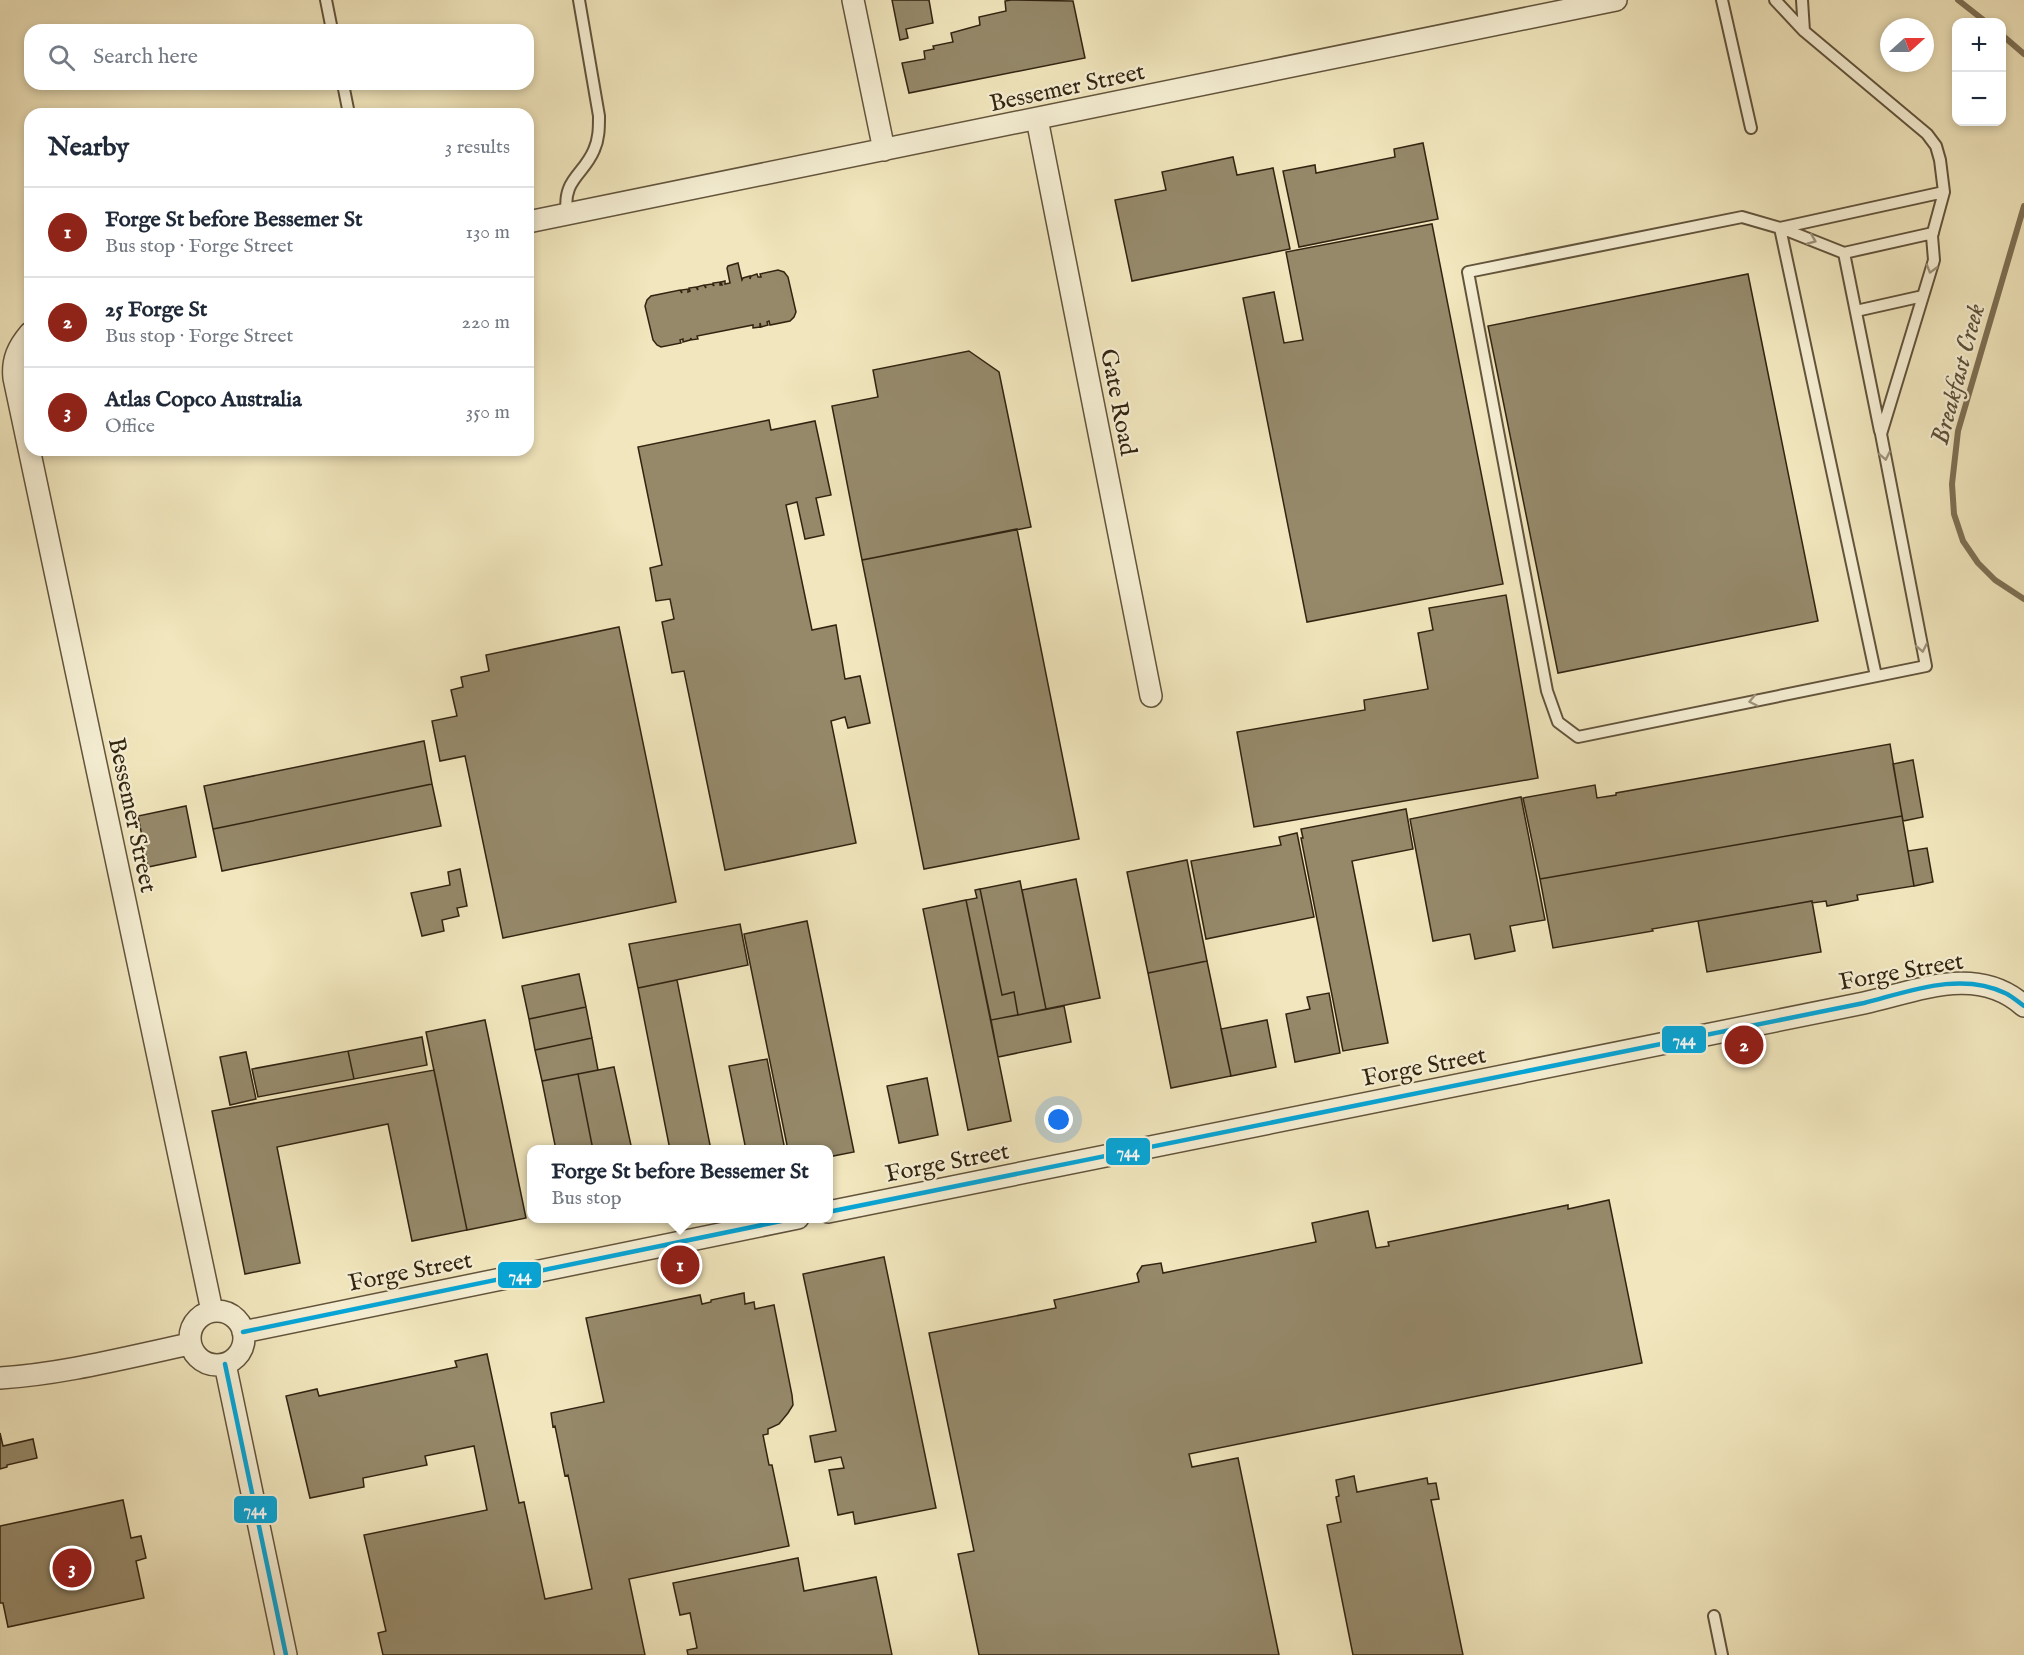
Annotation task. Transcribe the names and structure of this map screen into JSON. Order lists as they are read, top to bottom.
{
  "streets": {
    "street": ["Bessemer Street", "Gate Road", "Forge Street"]
  },
  "crossings": [
    ["Bessemer Street", "Gate Road"],
    ["Bessemer Street", "Forge Street"]
  ],
  "water": ["Breakfast Creek"],
  "lines": ["transit line 744"],
  "north": "right",
  "page": {
    "map_buttons": ["+", "−"],
    "search": "Search here",
    "heading": ["Nearby", "3 results"],
    "list": [
      {
        "mark": "1",
        "name": "Forge St before Bessemer St",
        "note": "Bus stop · Forge Street",
        "value": "130 m"
      },
      {
        "mark": "2",
        "name": "25 Forge St",
        "note": "Bus stop · Forge Street",
        "value": "220 m"
      },
      {
        "mark": "3",
        "name": "Atlas Copco Australia",
        "note": "Office",
        "value": "350 m"
      }
    ],
    "pins": ["2", "1", "3"],
    "popup": ["Forge St before Bessemer St", "Bus stop"]
  }
}
